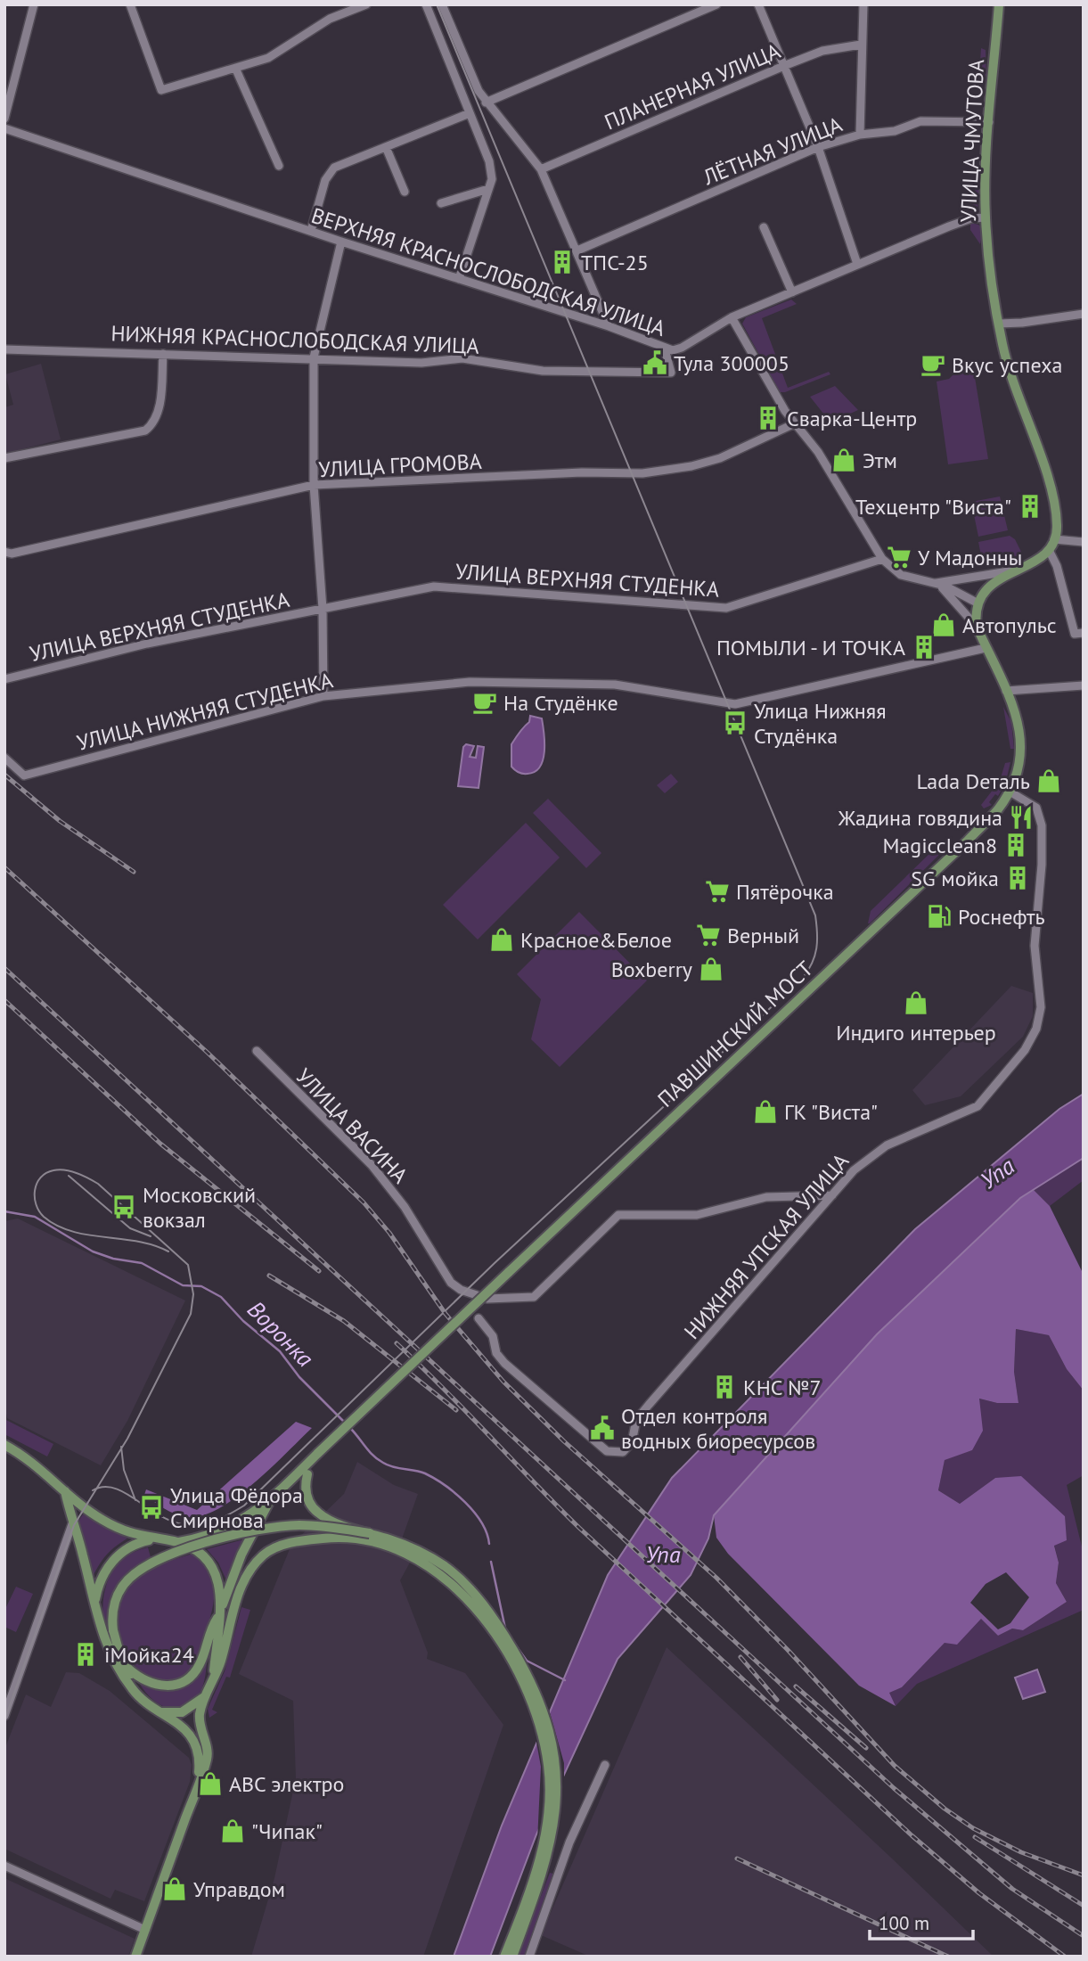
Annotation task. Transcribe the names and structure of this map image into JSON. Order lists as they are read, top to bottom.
{
  "streets": {
    "main road": ["УЛИЦА ЧМУТОВА", "ПАВШИНСКИЙ МОСТ"],
    "street": [
      "ПЛАНЕРНАЯ УЛИЦА",
      "ЛЁТНАЯ УЛИЦА",
      "ВЕРХНЯЯ КРАСНОСЛОБОДСКАЯ УЛИЦА",
      "НИЖНЯЯ КРАСНОСЛОБОДСКАЯ УЛИЦА",
      "УЛИЦА ГРОМОВА",
      "УЛИЦА ВЕРХНЯЯ СТУДЕНКА",
      "УЛИЦА ВЕРХНЯЯ CТУДЕНКА",
      "УЛИЦА НИЖНЯЯ CТУДЕНКA",
      "УЛИЦА ВАСИНА",
      "НИЖНЯЯ УПСКАЯ УЛИЦА"
    ]
  },
  "crossings": [
    ["УЛИЦА ЧМУТОВА", "ЛЁТНАЯ УЛИЦА"],
    ["УЛИЦА ЧМУТОВА", "ВЕРХНЯЯ КРАСНОСЛОБОДСКАЯ УЛИЦА"],
    ["ВЕРХНЯЯ КРАСНОСЛОБОДСКАЯ УЛИЦА", "НИЖНЯЯ КРАСНОСЛОБОДСКАЯ УЛИЦА"],
    ["УЛИЦА ВЕРХНЯЯ СТУДЕНКА", "УЛИЦА ВЕРХНЯЯ CТУДЕНКА"],
    ["УЛИЦА НИЖНЯЯ CТУДЕНКA", "ПАВШИНСКИЙ МОСТ"],
    ["ПАВШИНСКИЙ МОСТ", "НИЖНЯЯ УПСКАЯ УЛИЦА"],
    ["УЛИЦА ВАСИНА", "НИЖНЯЯ УПСКАЯ УЛИЦА"]
  ],
  "water": ["Упа", "Воронка"],
  "places": {
    "building": [
      "ТПС-25",
      "Сварка-Центр",
      "Техцентр \"Виста\"",
      "ПОМЫЛИ - И ТОЧКА",
      "Magicclean8",
      "SG мойка",
      "КНС №7",
      "iМойка24"
    ],
    "public building": ["Тула 300005", "Отдел контроля водных биоресурсов"],
    "cafe": ["Вкус успеха", "На Студёнке"],
    "shop": [
      "Этм",
      "Автопульс",
      "Lada Dеталь",
      "Красное&Белое",
      "Boxberry",
      "Индиго интерьер",
      "ГК \"Виста\"",
      "АВС электро",
      "\"Чипак\"",
      "Управдом"
    ],
    "supermarket": ["У Мадонны", "Пятёрочка", "Верный"],
    "bus stop": ["Улица Нижняя Студёнка", "Московский вокзал", "Улица Фёдора Смирнова"],
    "restaurant": ["Жадина говядина"],
    "fuel station": ["Роснефть"]
  },
  "scale_bar": "100 m"
}
